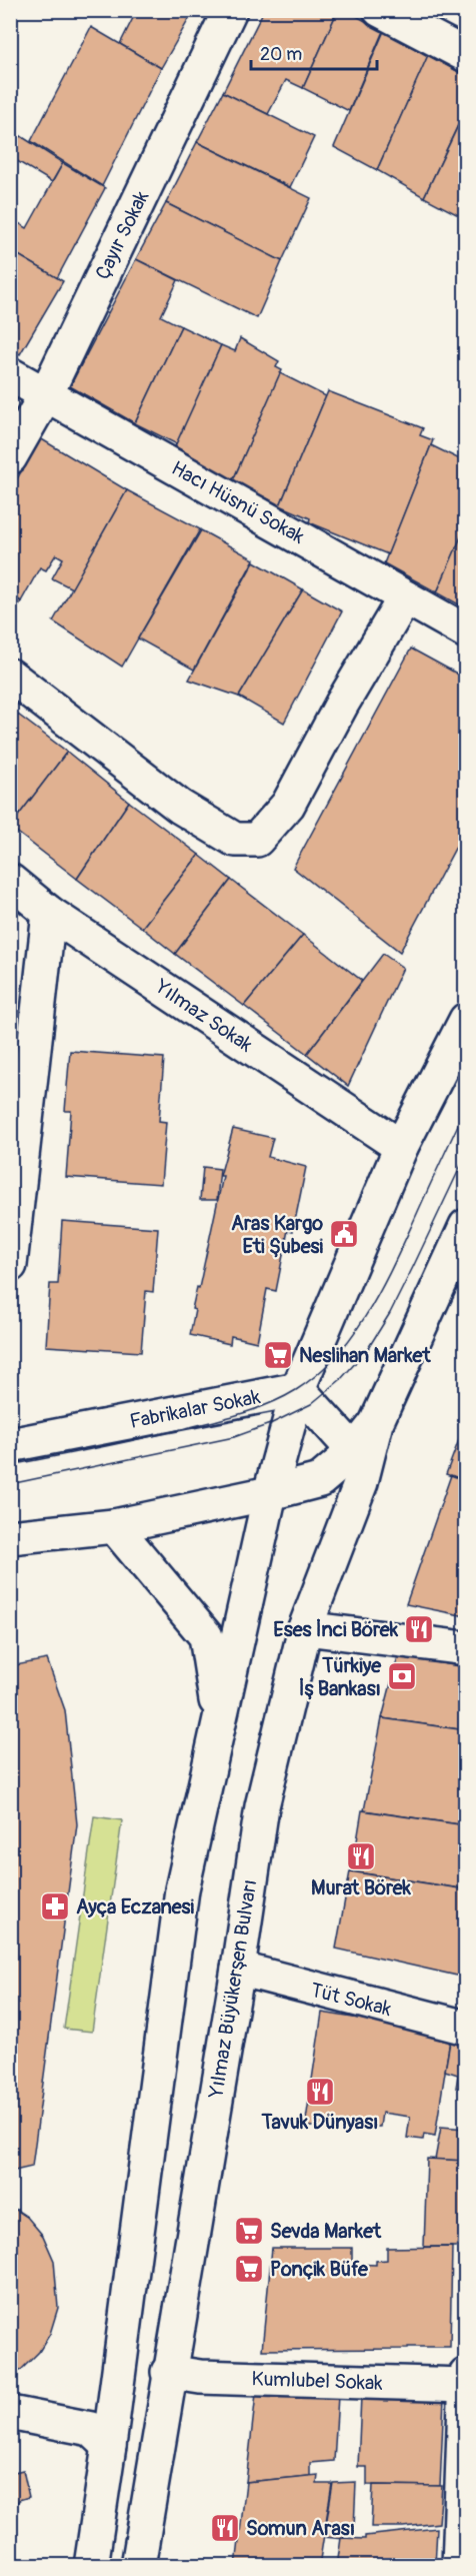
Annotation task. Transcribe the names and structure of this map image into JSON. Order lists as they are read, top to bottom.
{
  "streets": {
    "main road": [
      "Çayır Sokak",
      "Hacı Hüsnü Sokak",
      "Yılmaz Sokak",
      "Fabrikalar Sokak",
      "Yılmaz Büyükerşen Bulvarı",
      "Tüt Sokak",
      "Kumlubel Sokak"
    ]
  },
  "crossings": [
    ["Çayır Sokak", "Hacı Hüsnü Sokak"],
    ["Yılmaz Büyükerşen Bulvarı", "Tüt Sokak"],
    ["Yılmaz Büyükerşen Bulvarı", "Kumlubel Sokak"]
  ],
  "places": {
    "public building": ["Aras Kargo Eti Şubesi"],
    "supermarket": ["Neslihan Market", "Sevda Market", "Ponçik Büfe"],
    "restaurant": [
      "Eses İnci Börek",
      "Murat Börek",
      "Tavuk Dünyası",
      "Somun Arası"
    ],
    "bank": ["Türkiye İş Bankası"],
    "pharmacy": ["Ayça Eczanesi"]
  },
  "scale_bar": "20 m"
}
